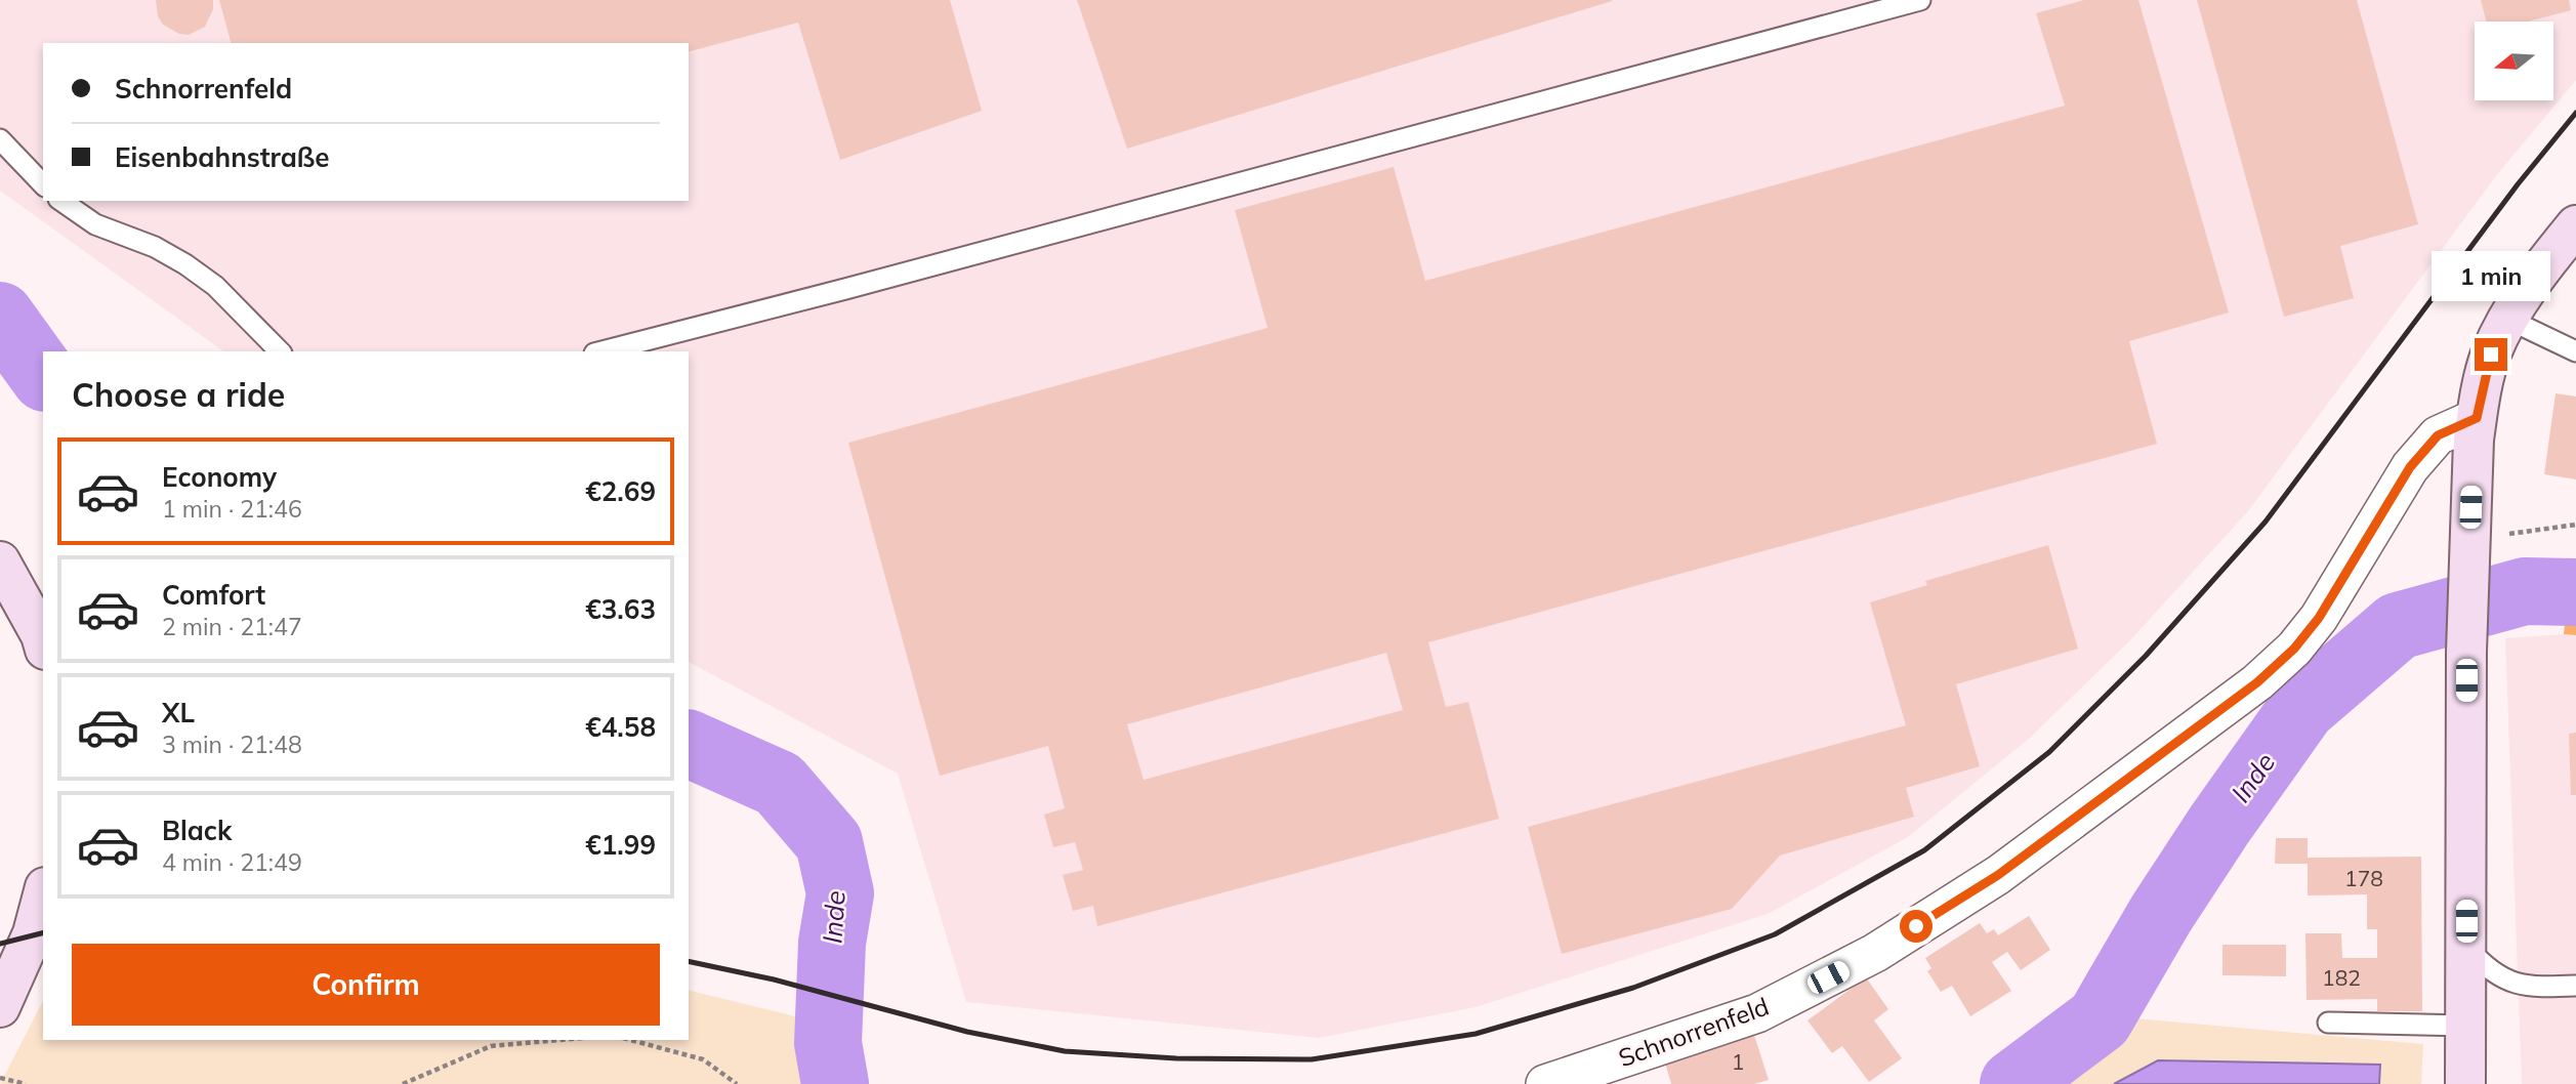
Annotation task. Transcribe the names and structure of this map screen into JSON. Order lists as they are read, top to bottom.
{
  "streets": {
    "street": ["Schnorrenfeld"]
  },
  "water": ["Inde"],
  "house_numbers": ["178", "182", "1"],
  "north": "left",
  "page": {
    "banner": ["Schnorrenfeld", "Eisenbahnstraße"],
    "bubble": "1 min",
    "heading": "Choose a ride",
    "list": [
      {
        "name": "Economy",
        "note": "1 min · 21:46",
        "value": "€2.69"
      },
      {
        "name": "Comfort",
        "note": "2 min · 21:47",
        "value": "€3.63"
      },
      {
        "name": "XL",
        "note": "3 min · 21:48",
        "value": "€4.58"
      },
      {
        "name": "Black",
        "note": "4 min · 21:49",
        "value": "€1.99"
      }
    ],
    "buttons": "Confirm"
  }
}
